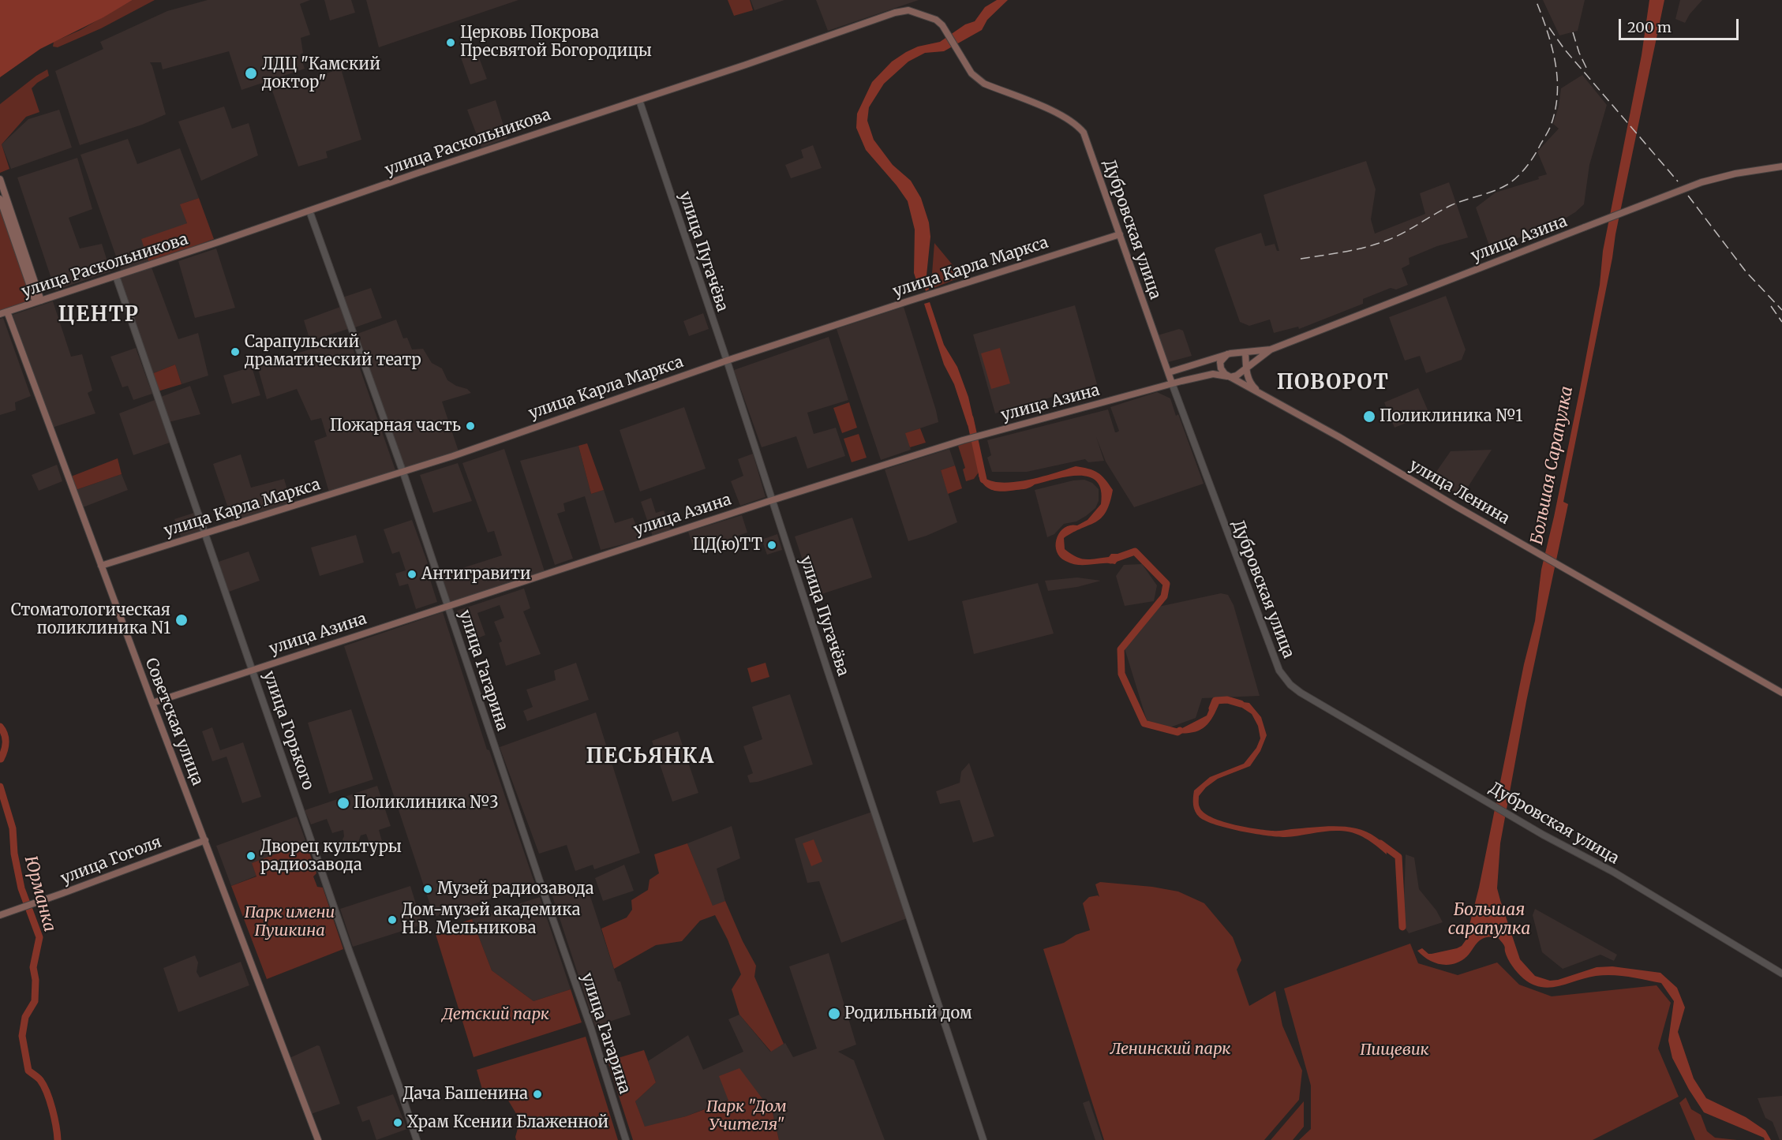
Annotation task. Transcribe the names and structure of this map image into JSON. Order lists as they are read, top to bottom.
{
  "streets": {
    "main road": [
      "улица Раскольникова",
      "Дубровская улица",
      "улица Азина",
      "улица Карла Маркса",
      "улица Ленина",
      "Советская улица",
      "улица Гоголя"
    ],
    "street": ["улица Пугачёва", "улица Гагарина", "улица Горького"]
  },
  "crossings": [
    ["улица Раскольникова", "Дубровская улица"],
    ["улица Раскольникова", "улица Пугачёва"],
    ["улица Раскольникова", "улица Гагарина"],
    ["улица Раскольникова", "Советская улица"],
    ["улица Раскольникова", "улица Горького"],
    ["Дубровская улица", "улица Азина"],
    ["Дубровская улица", "улица Карла Маркса"],
    ["улица Азина", "улица Пугачёва"],
    ["улица Азина", "улица Ленина"],
    ["улица Азина", "улица Гагарина"],
    ["улица Азина", "Советская улица"],
    ["улица Азина", "улица Горького"],
    ["улица Пугачёва", "улица Карла Маркса"],
    ["улица Карла Маркса", "улица Гагарина"],
    ["улица Карла Маркса", "Советская улица"],
    ["улица Карла Маркса", "улица Горького"],
    ["Советская улица", "улица Гоголя"]
  ],
  "districts": ["ЦЕНТР", "ПОВОРОТ", "ПЕСЬЯНКА"],
  "water": ["Большая Сарапулка", "Юрманка", "Большая сарапулка"],
  "parks": [
    "Парк имени Пушкина",
    "Детский парк",
    "Ленинский парк",
    "Пищевик",
    "Парк \"Дом Учителя\""
  ],
  "places": [
    "Церковь Покрова Пресвятой Богородицы",
    "ЛДЦ \"Камский доктор\"",
    "Сарапульский драматический театр",
    "Поликлиника №1",
    "Пожарная часть",
    "ЦД(ю)ТТ",
    "Антигравити",
    "Стоматологическая поликлиника N1",
    "Поликлиника №3",
    "Дворец культуры радиозавода",
    "Музей радиозавода",
    "Дом-музей академика Н.В. Мельникова",
    "Родильный дом",
    "Дача Башенина",
    "Храм Ксении Блаженной"
  ],
  "scale_bar": "200 m"
}
